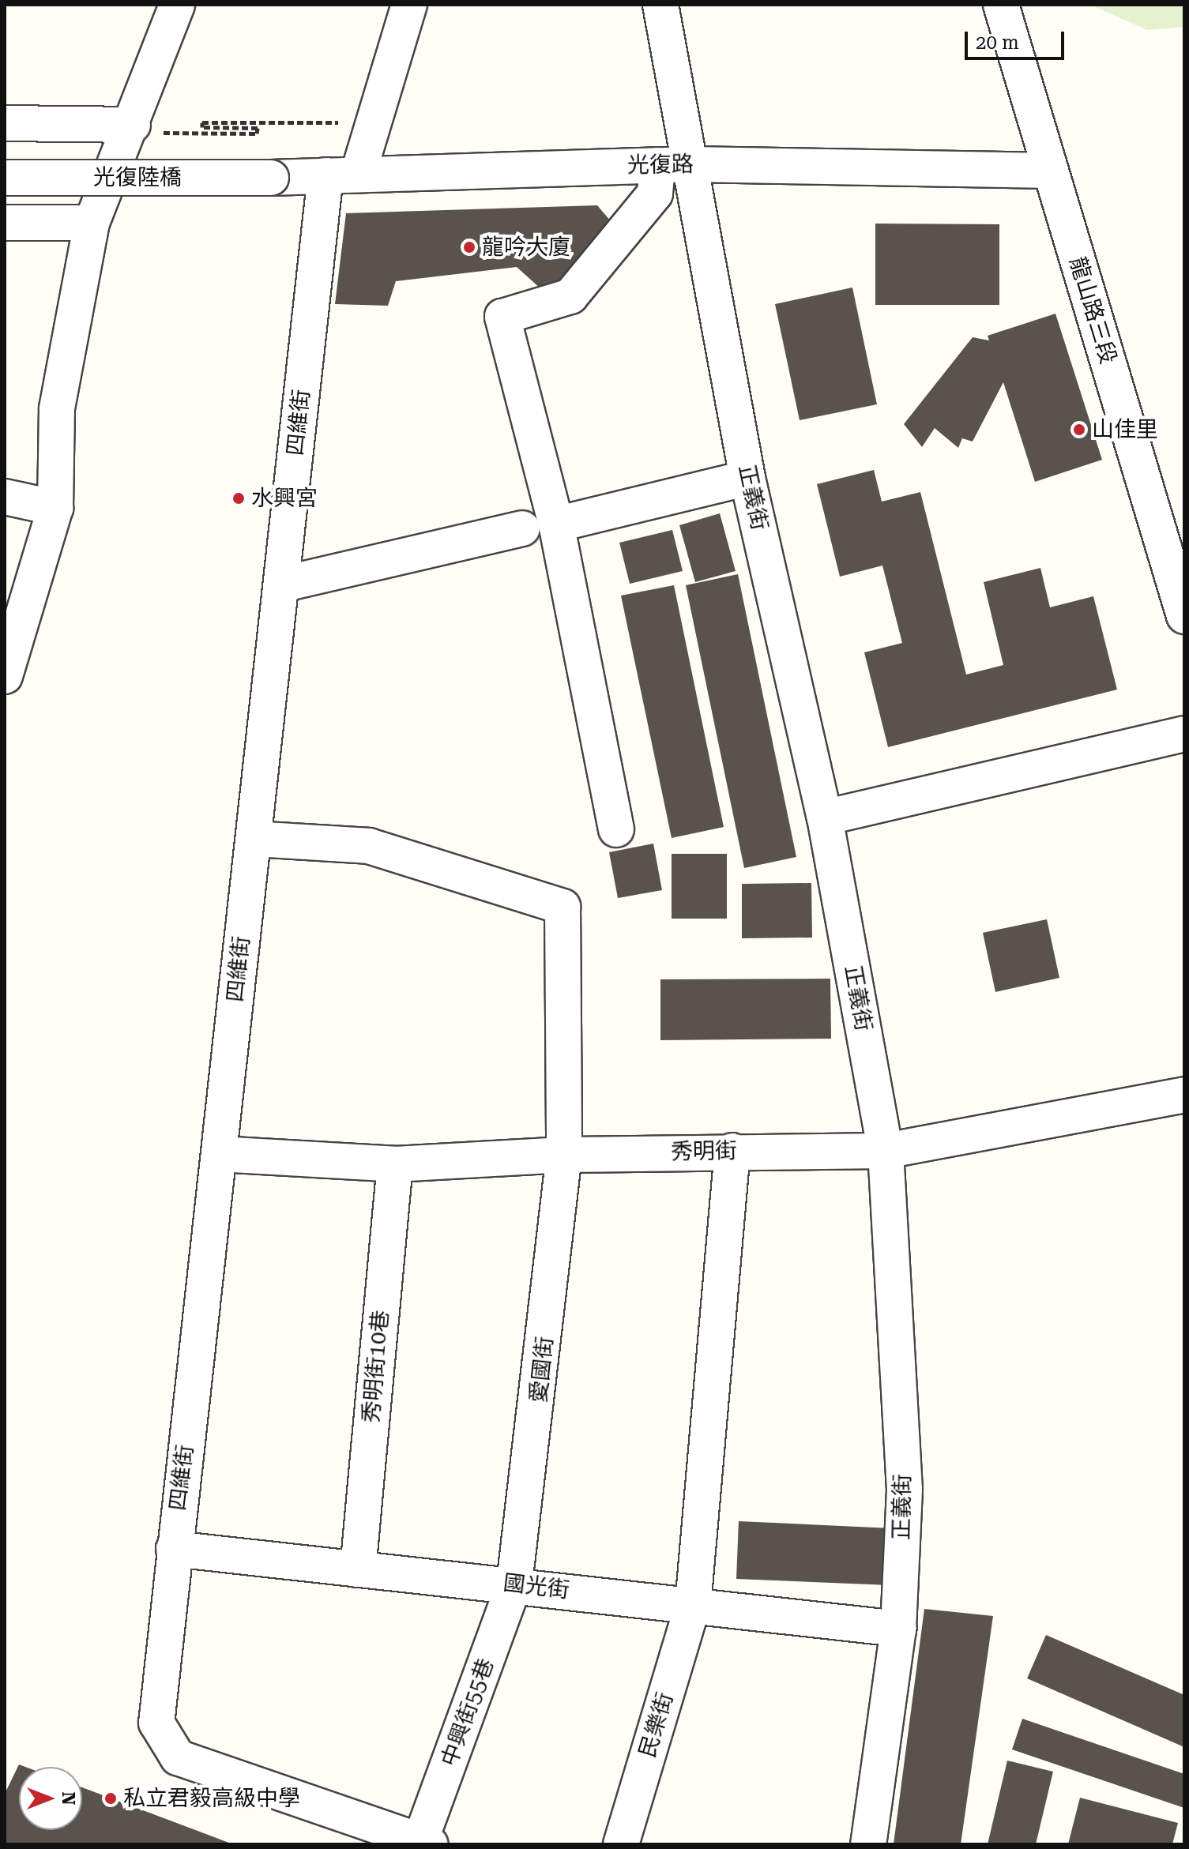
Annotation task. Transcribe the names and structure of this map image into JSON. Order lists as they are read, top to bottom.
{
  "streets": {
    "street": [
      "光復路",
      "光復陸橋",
      "龍山路三段",
      "四維街",
      "正義街",
      "秀明街",
      "秀明街10巷",
      "愛國街",
      "國光街",
      "中興街55巷",
      "民樂街"
    ]
  },
  "crossings": [
    ["光復路", "光復陸橋"],
    ["光復路", "龍山路三段"],
    ["光復路", "四維街"],
    ["光復路", "正義街"],
    ["四維街", "秀明街"],
    ["四維街", "愛國街"],
    ["四維街", "國光街"],
    ["四維街", "中興街55巷"],
    ["正義街", "秀明街"],
    ["正義街", "國光街"],
    ["秀明街", "秀明街10巷"],
    ["秀明街", "愛國街"],
    ["秀明街", "民樂街"],
    ["秀明街10巷", "國光街"],
    ["愛國街", "國光街"],
    ["愛國街", "中興街55巷"],
    ["國光街", "中興街55巷"],
    ["國光街", "民樂街"]
  ],
  "places": [
    "龍吟大廈",
    "山佳里",
    "水興宮",
    "私立君毅高級中學"
  ],
  "scale_bar": "20 m",
  "north": "right"
}
